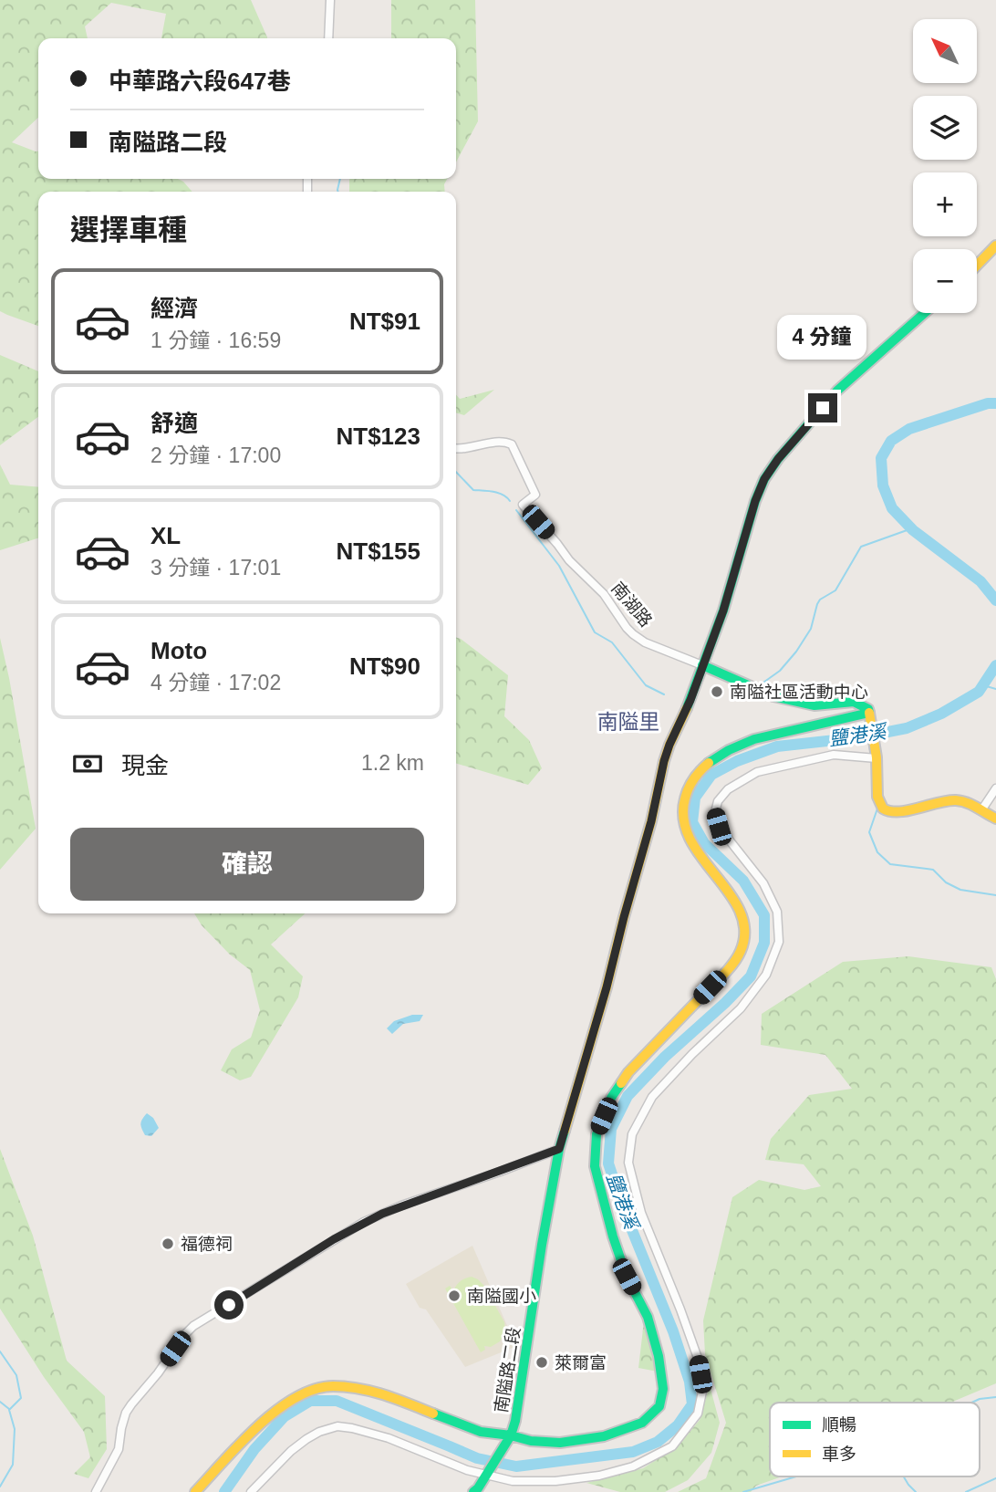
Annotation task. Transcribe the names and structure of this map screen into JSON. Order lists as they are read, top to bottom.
{
  "streets": {
    "street": ["南湖路", "南隘路二段"]
  },
  "crossings": [
    ["南湖路", "南隘路二段"]
  ],
  "districts": ["南隘里"],
  "water": ["鹽港溪"],
  "places": [
    "南隘社區活動中心",
    "福德祠",
    "南隘國小",
    "萊爾富"
  ],
  "legend": ["順暢", "車多"],
  "north": "top left",
  "page": {
    "map_buttons": ["+", "−"],
    "banner": ["中華路六段647巷", "南隘路二段"],
    "heading": "選擇車種",
    "list": [
      {
        "name": "經濟",
        "note": "1 分鐘 · 16:59",
        "value": "NT$91"
      },
      {
        "name": "舒適",
        "note": "2 分鐘 · 17:00",
        "value": "NT$123"
      },
      {
        "name": "XL",
        "note": "3 分鐘 · 17:01",
        "value": "NT$155"
      },
      {
        "name": "Moto",
        "note": "4 分鐘 · 17:02",
        "value": "NT$90"
      }
    ],
    "bubble": "4 分鐘",
    "pay": ["現金", "1.2 km"],
    "buttons": "確認"
  }
}
